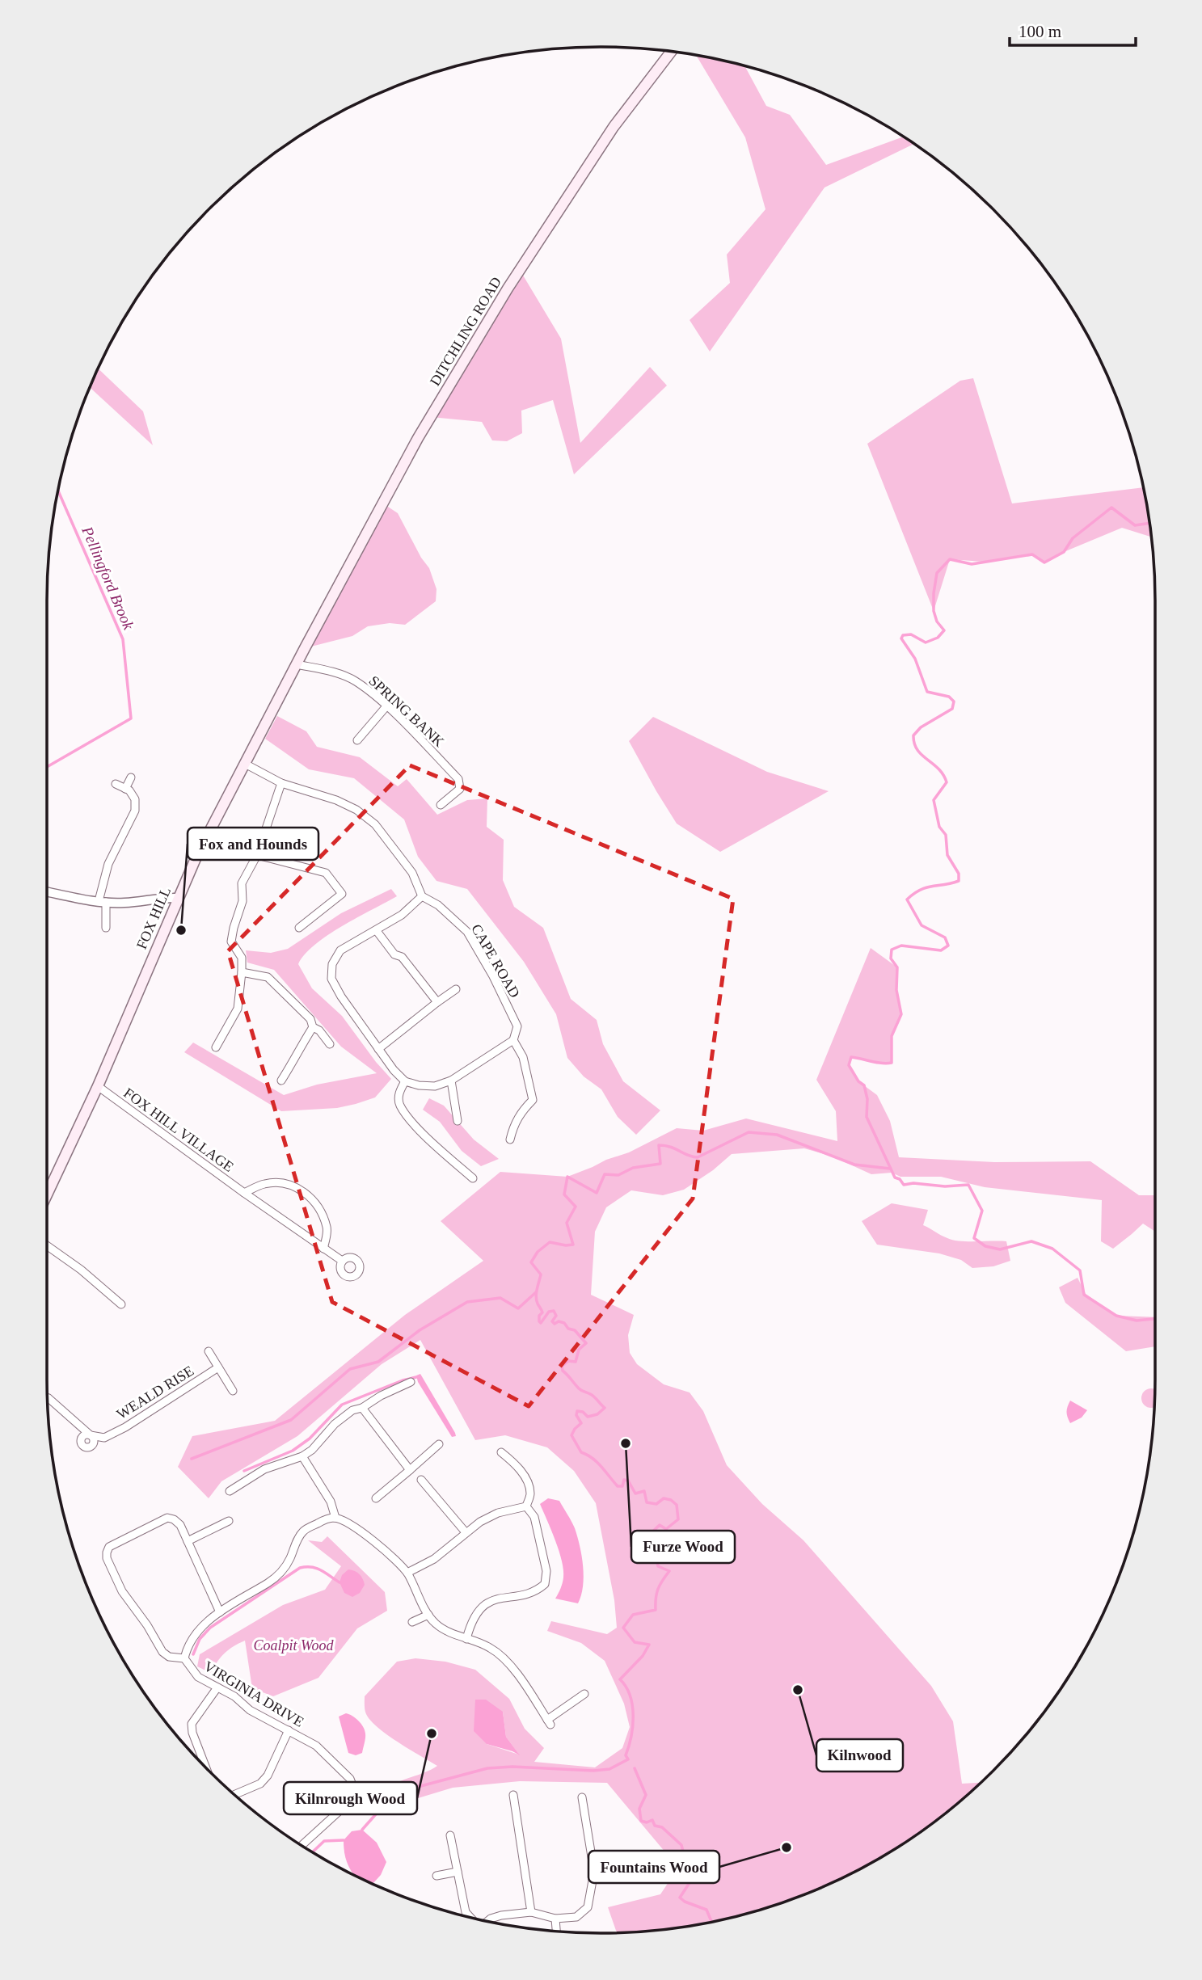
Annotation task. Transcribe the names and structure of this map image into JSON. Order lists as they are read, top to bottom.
{
  "streets": {
    "main road": ["DITCHLING ROAD", "FOX HILL"],
    "street": [
      "SPRING BANK",
      "CAPE ROAD",
      "FOX HILL VILLAGE",
      "WEALD RISE",
      "VIRGINIA DRIVE"
    ]
  },
  "crossings": [
    ["DITCHLING ROAD", "FOX HILL"],
    ["SPRING BANK", "FOX HILL"],
    ["FOX HILL", "FOX HILL VILLAGE"]
  ],
  "water": ["Pellingford Brook"],
  "parks": ["Coalpit Wood"],
  "places": [
    "Fox and Hounds",
    "Furze Wood",
    "Kilnwood",
    "Kilnrough Wood",
    "Fountains Wood"
  ],
  "scale_bar": "100 m"
}
